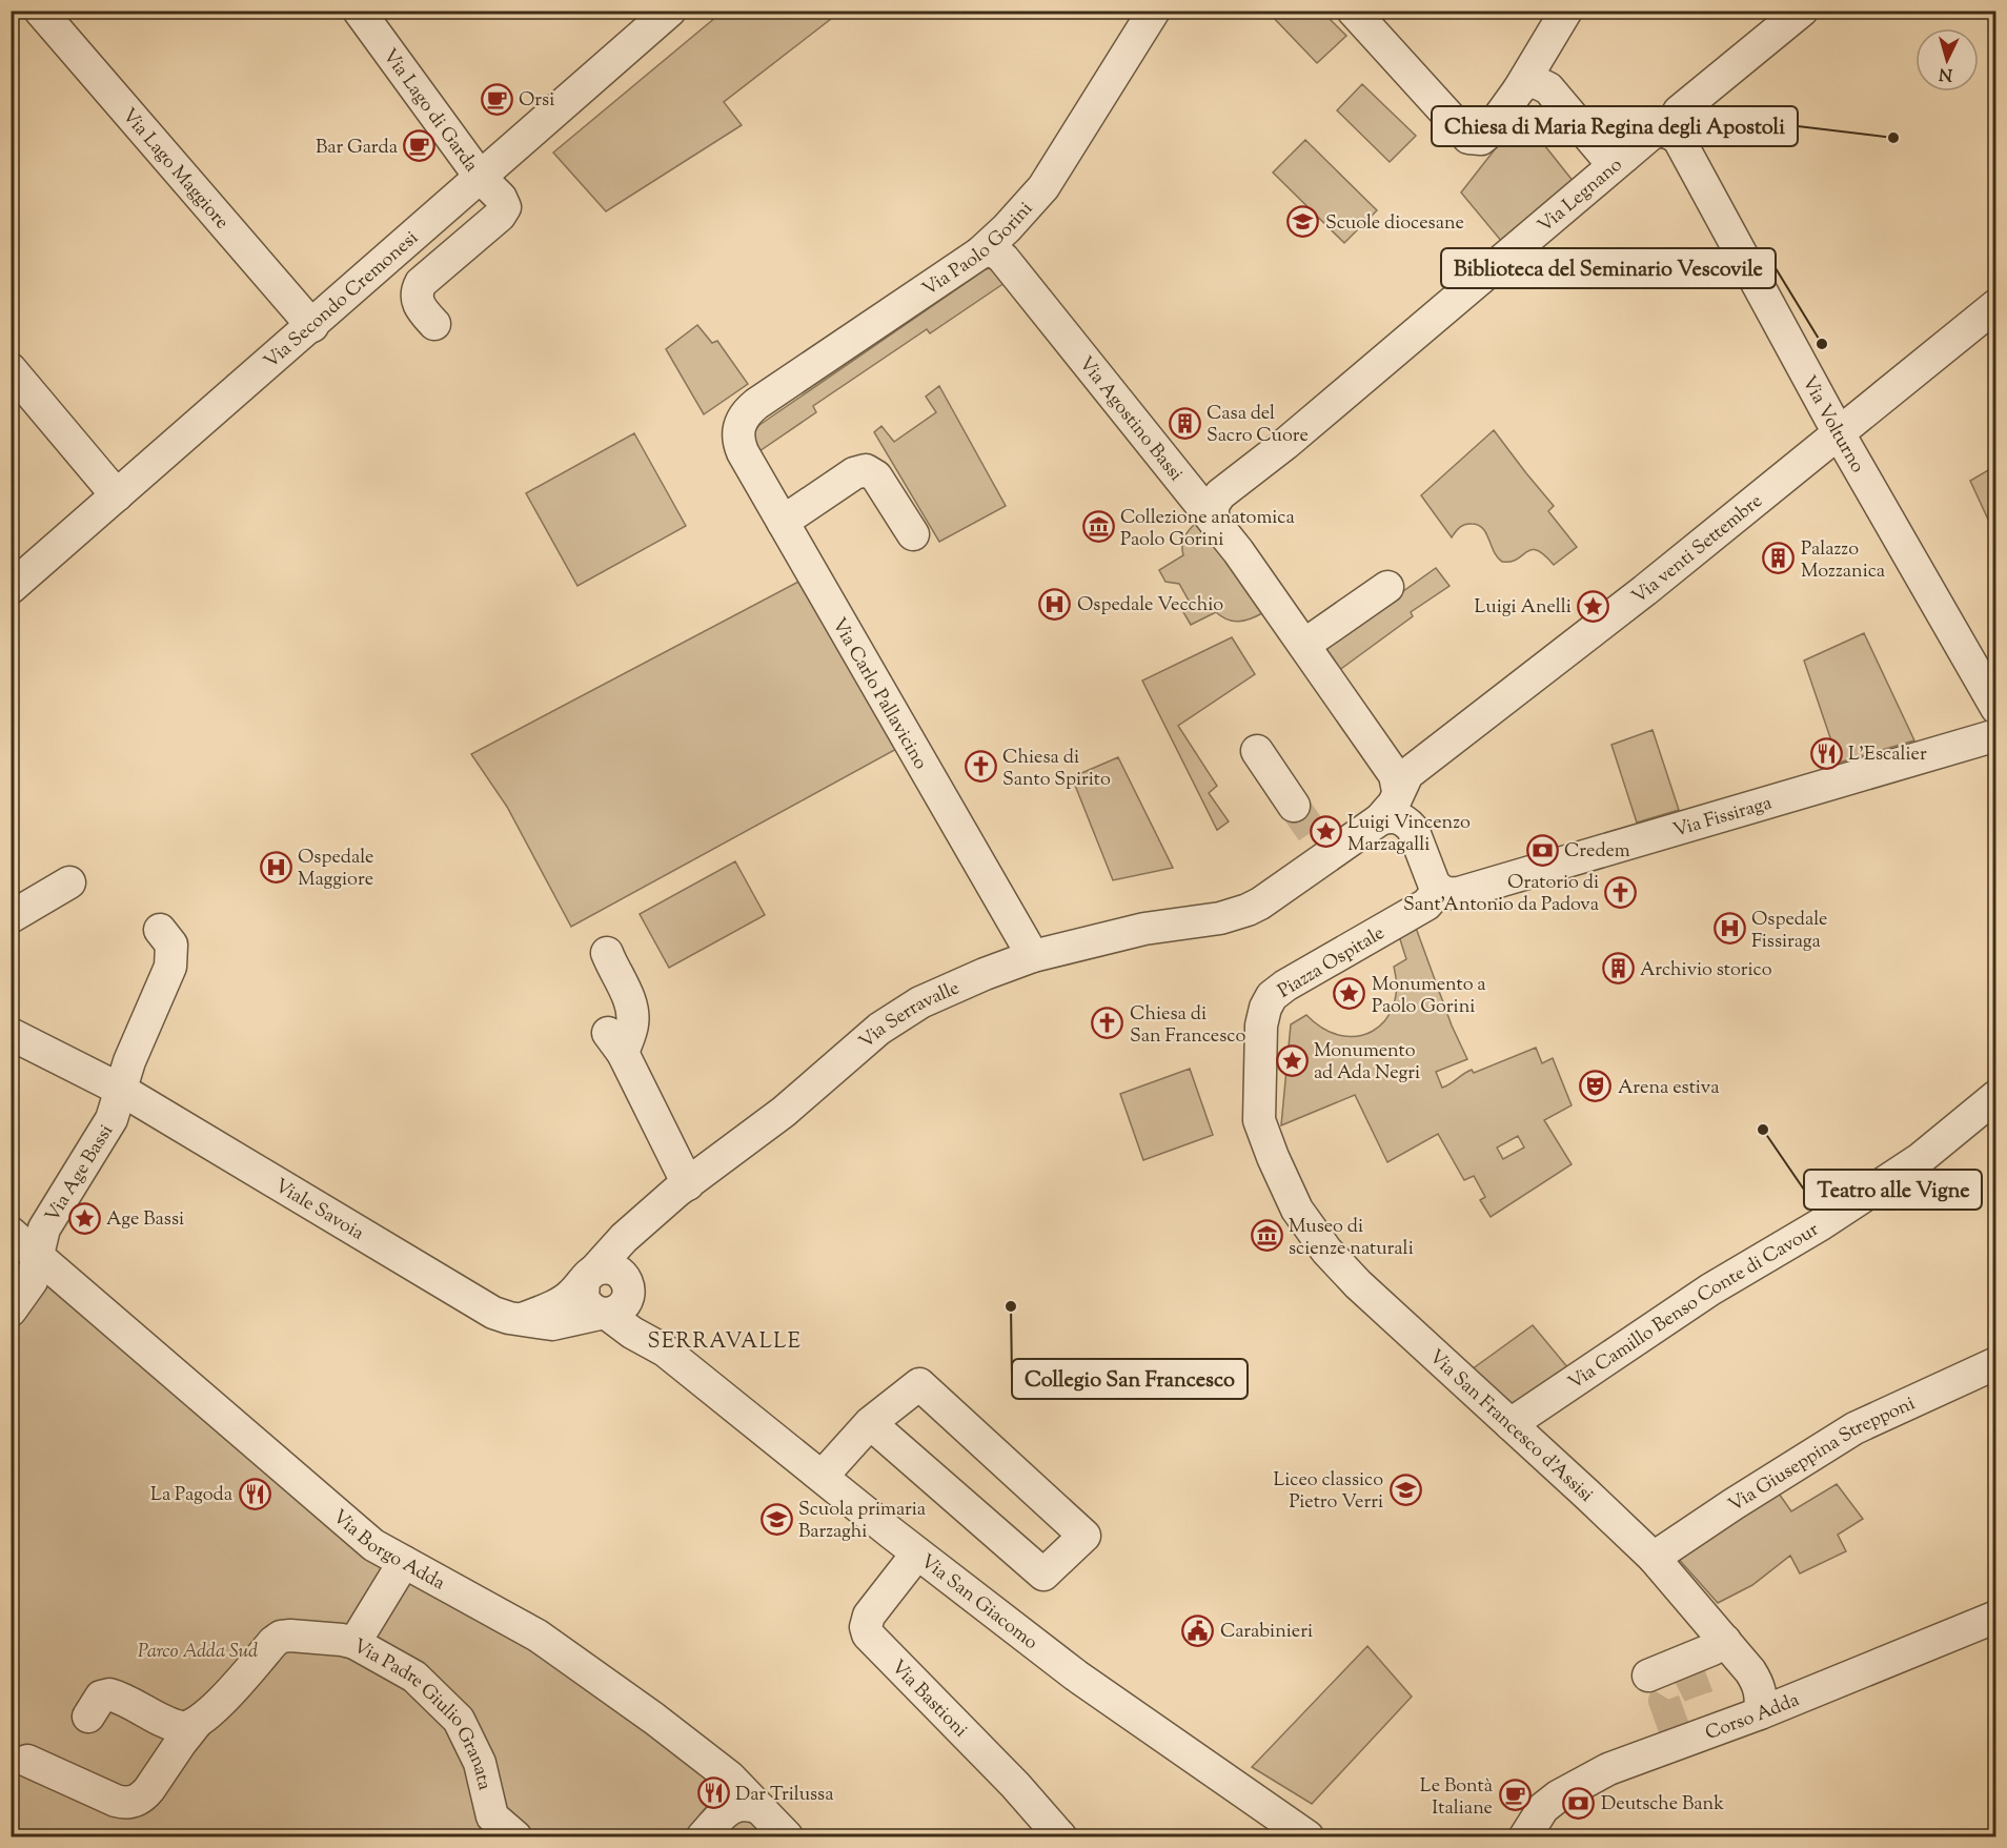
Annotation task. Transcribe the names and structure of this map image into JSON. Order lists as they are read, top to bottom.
{
  "streets": {
    "street": [
      "Via Lago di Garda",
      "Via Lago Maggiore",
      "Via Legnano",
      "Via Paolo Gorini",
      "Via Secondo Cremonesi",
      "Via Agostino Bassi",
      "Via Volturno",
      "Via venti Settembre",
      "Via Carlo Pallavicino",
      "Via Fissiraga",
      "Piazza Ospitale",
      "Via Serravalle",
      "Via Age Bassi",
      "Viale Savoia",
      "Via Camillo Benso Conte di Cavour",
      "Via San Francesco d’Assisi",
      "Via Giuseppina Strepponi",
      "Via Borgo Adda",
      "Via San Giacomo",
      "Via Bastioni",
      "Corso Adda",
      "Via Padre Giulio Granata"
    ]
  },
  "crossings": [
    ["Via Lago di Garda", "Via Secondo Cremonesi"],
    ["Via Lago Maggiore", "Via Secondo Cremonesi"],
    ["Via Legnano", "Via Agostino Bassi"],
    ["Via Legnano", "Via Volturno"],
    ["Via Paolo Gorini", "Via Agostino Bassi"],
    ["Via Paolo Gorini", "Via Carlo Pallavicino"],
    ["Via Agostino Bassi", "Via venti Settembre"],
    ["Via Volturno", "Via venti Settembre"],
    ["Via Carlo Pallavicino", "Via Serravalle"],
    ["Via Fissiraga", "Piazza Ospitale"],
    ["Piazza Ospitale", "Via San Francesco d’Assisi"],
    ["Via Serravalle", "Viale Savoia"],
    ["Via Serravalle", "Via San Giacomo"],
    ["Via Age Bassi", "Viale Savoia"],
    ["Via Age Bassi", "Via Borgo Adda"],
    ["Viale Savoia", "Via San Giacomo"],
    ["Via Camillo Benso Conte di Cavour", "Via San Francesco d’Assisi"],
    ["Via San Francesco d’Assisi", "Via Giuseppina Strepponi"],
    ["Via San Francesco d’Assisi", "Corso Adda"],
    ["Via Borgo Adda", "Via Padre Giulio Granata"],
    ["Via San Giacomo", "Via Bastioni"]
  ],
  "districts": ["SERRAVALLE"],
  "parks": ["Parco Adda Sud"],
  "places": {
    "cafe": ["Orsi", "Bar Garda", "Le Bontà Italiane"],
    "other": [
      "Chiesa di Maria Regina degli Apostoli",
      "Biblioteca del Seminario Vescovile",
      "Teatro alle Vigne",
      "Collegio San Francesco"
    ],
    "school or university": ["Scuole diocesane", "Liceo classico Pietro Verri", "Scuola primaria Barzaghi"],
    "building": ["Casa del Sacro Cuore", "Palazzo Mozzanica", "Archivio storico"],
    "museum": ["Collezione anatomica Paolo Gorini", "Museo di scienze naturali"],
    "hospital": ["Ospedale Vecchio", "Ospedale Maggiore", "Ospedale Fissiraga"],
    "place": [
      "Luigi Anelli",
      "Luigi Vincenzo Marzagalli",
      "Monumento a Paolo Gorini",
      "Monumento ad Ada Negri",
      "Age Bassi"
    ],
    "restaurant": ["L'Escalier", "La Pagoda", "Dar Trilussa"],
    "church": ["Chiesa di Santo Spirito", "Oratorio di Sant'Antonio da Padova", "Chiesa di San Francesco"],
    "bank": ["Credem", "Deutsche Bank"],
    "theatre": ["Arena estiva"],
    "public building": ["Carabinieri"]
  },
  "north": "bottom"
}
